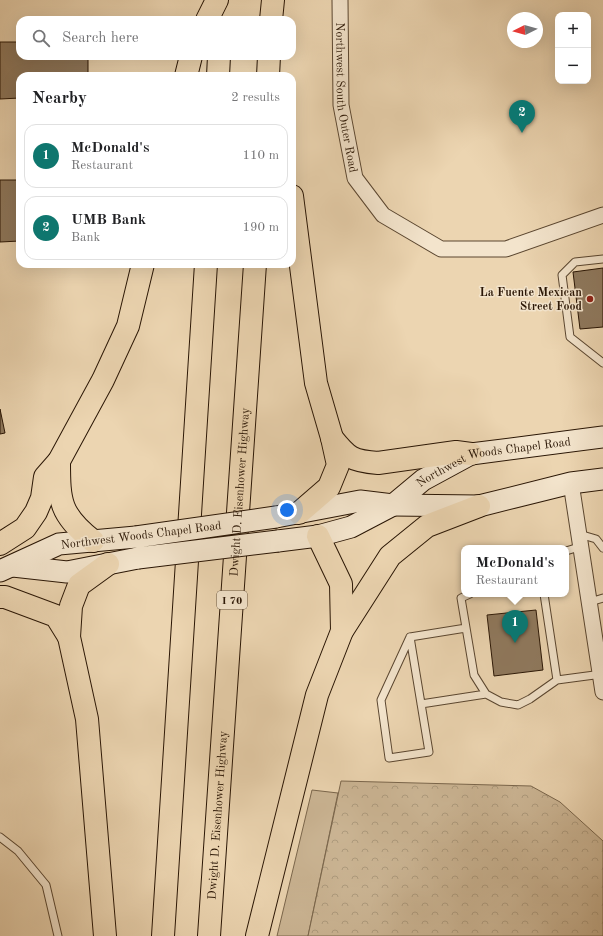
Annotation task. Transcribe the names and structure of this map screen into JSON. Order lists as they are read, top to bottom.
{
  "streets": {
    "highway": ["Dwight D. Eisenhower Highway", "I 70"],
    "main road": ["Northwest Woods Chapel Road"],
    "street": ["Northwest South Outer Road"]
  },
  "places": ["La Fuente Mexican Street Food"],
  "north": "left",
  "page": {
    "map_buttons": ["+", "−"],
    "search": "Search here",
    "heading": ["Nearby", "2 results"],
    "pins": ["2", "1"],
    "list": [
      {
        "mark": "1",
        "name": "McDonald's",
        "note": "Restaurant",
        "value": "110 m"
      },
      {
        "mark": "2",
        "name": "UMB Bank",
        "note": "Bank",
        "value": "190 m"
      }
    ],
    "popup": ["McDonald's", "Restaurant"]
  }
}
